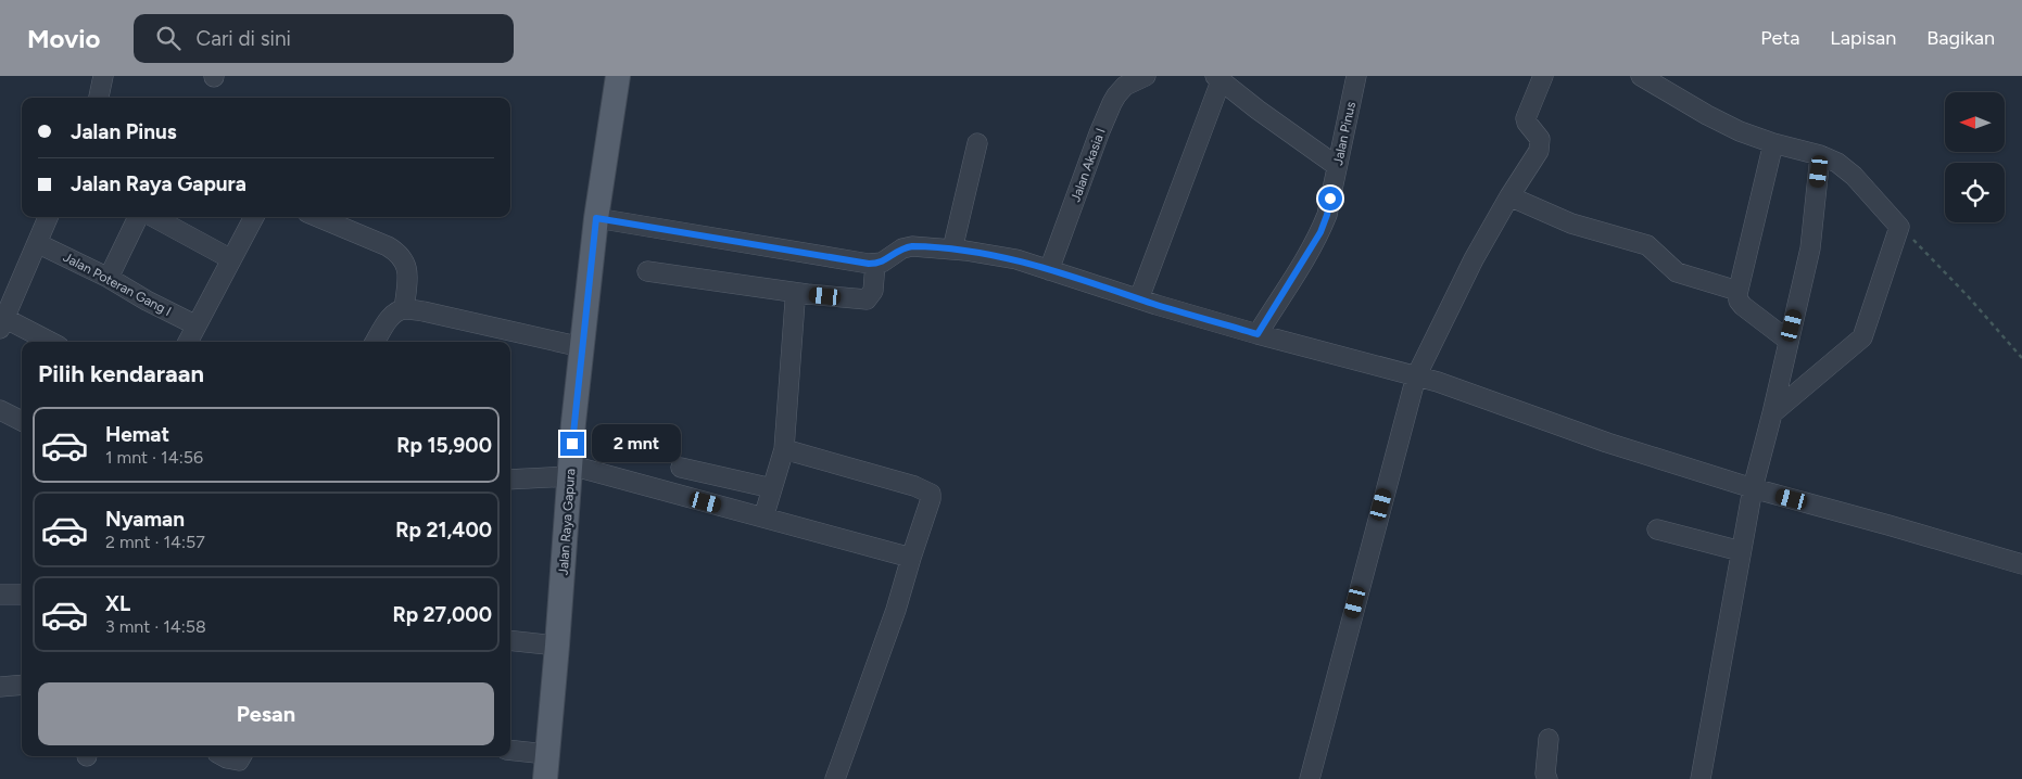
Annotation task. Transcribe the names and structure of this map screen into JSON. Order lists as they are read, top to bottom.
{
  "streets": {
    "main road": ["Jalan Raya Gapura"],
    "street": ["Jalan Pinus", "Jalan Akasia I", "Jalan Poteran Gang I"]
  },
  "north": "left",
  "page": {
    "header": "Movio",
    "search": "Cari di sini",
    "nav": ["Peta", "Lapisan", "Bagikan"],
    "banner": ["Jalan Pinus", "Jalan Raya Gapura"],
    "heading": "Pilih kendaraan",
    "list": [
      {
        "name": "Hemat",
        "note": "1 mnt · 14:56",
        "value": "Rp 15,900"
      },
      {
        "name": "Nyaman",
        "note": "2 mnt · 14:57",
        "value": "Rp 21,400"
      },
      {
        "name": "XL",
        "note": "3 mnt · 14:58",
        "value": "Rp 27,000"
      }
    ],
    "bubble": "2 mnt",
    "buttons": "Pesan"
  }
}
